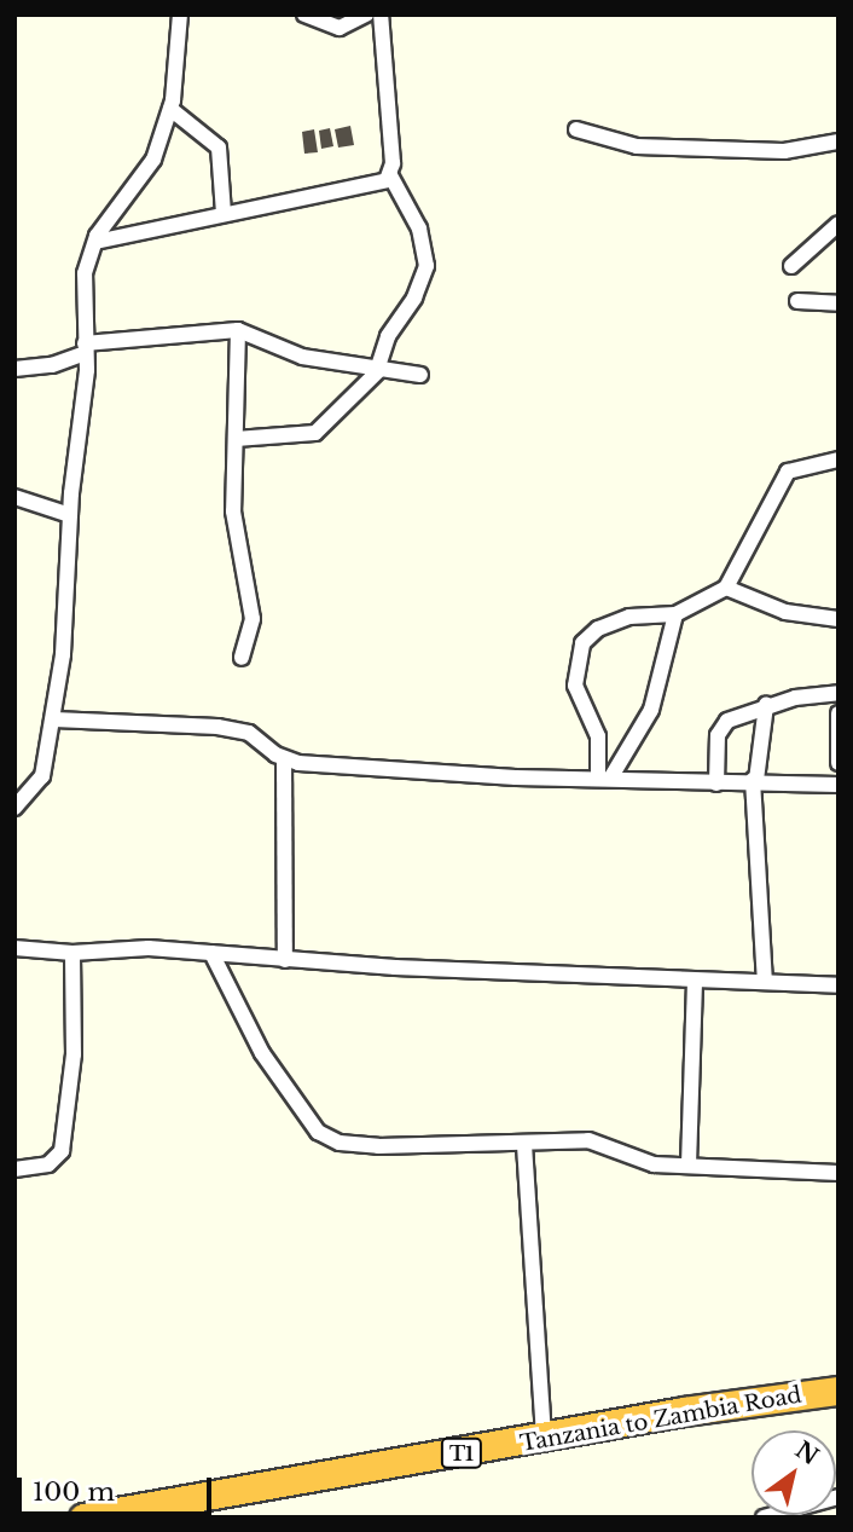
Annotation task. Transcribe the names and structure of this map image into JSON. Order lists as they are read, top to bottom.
{
  "streets": {
    "highway": ["Tanzania to Zambia Road", "T1"]
  },
  "scale_bar": "100 m",
  "north": "top right"
}
